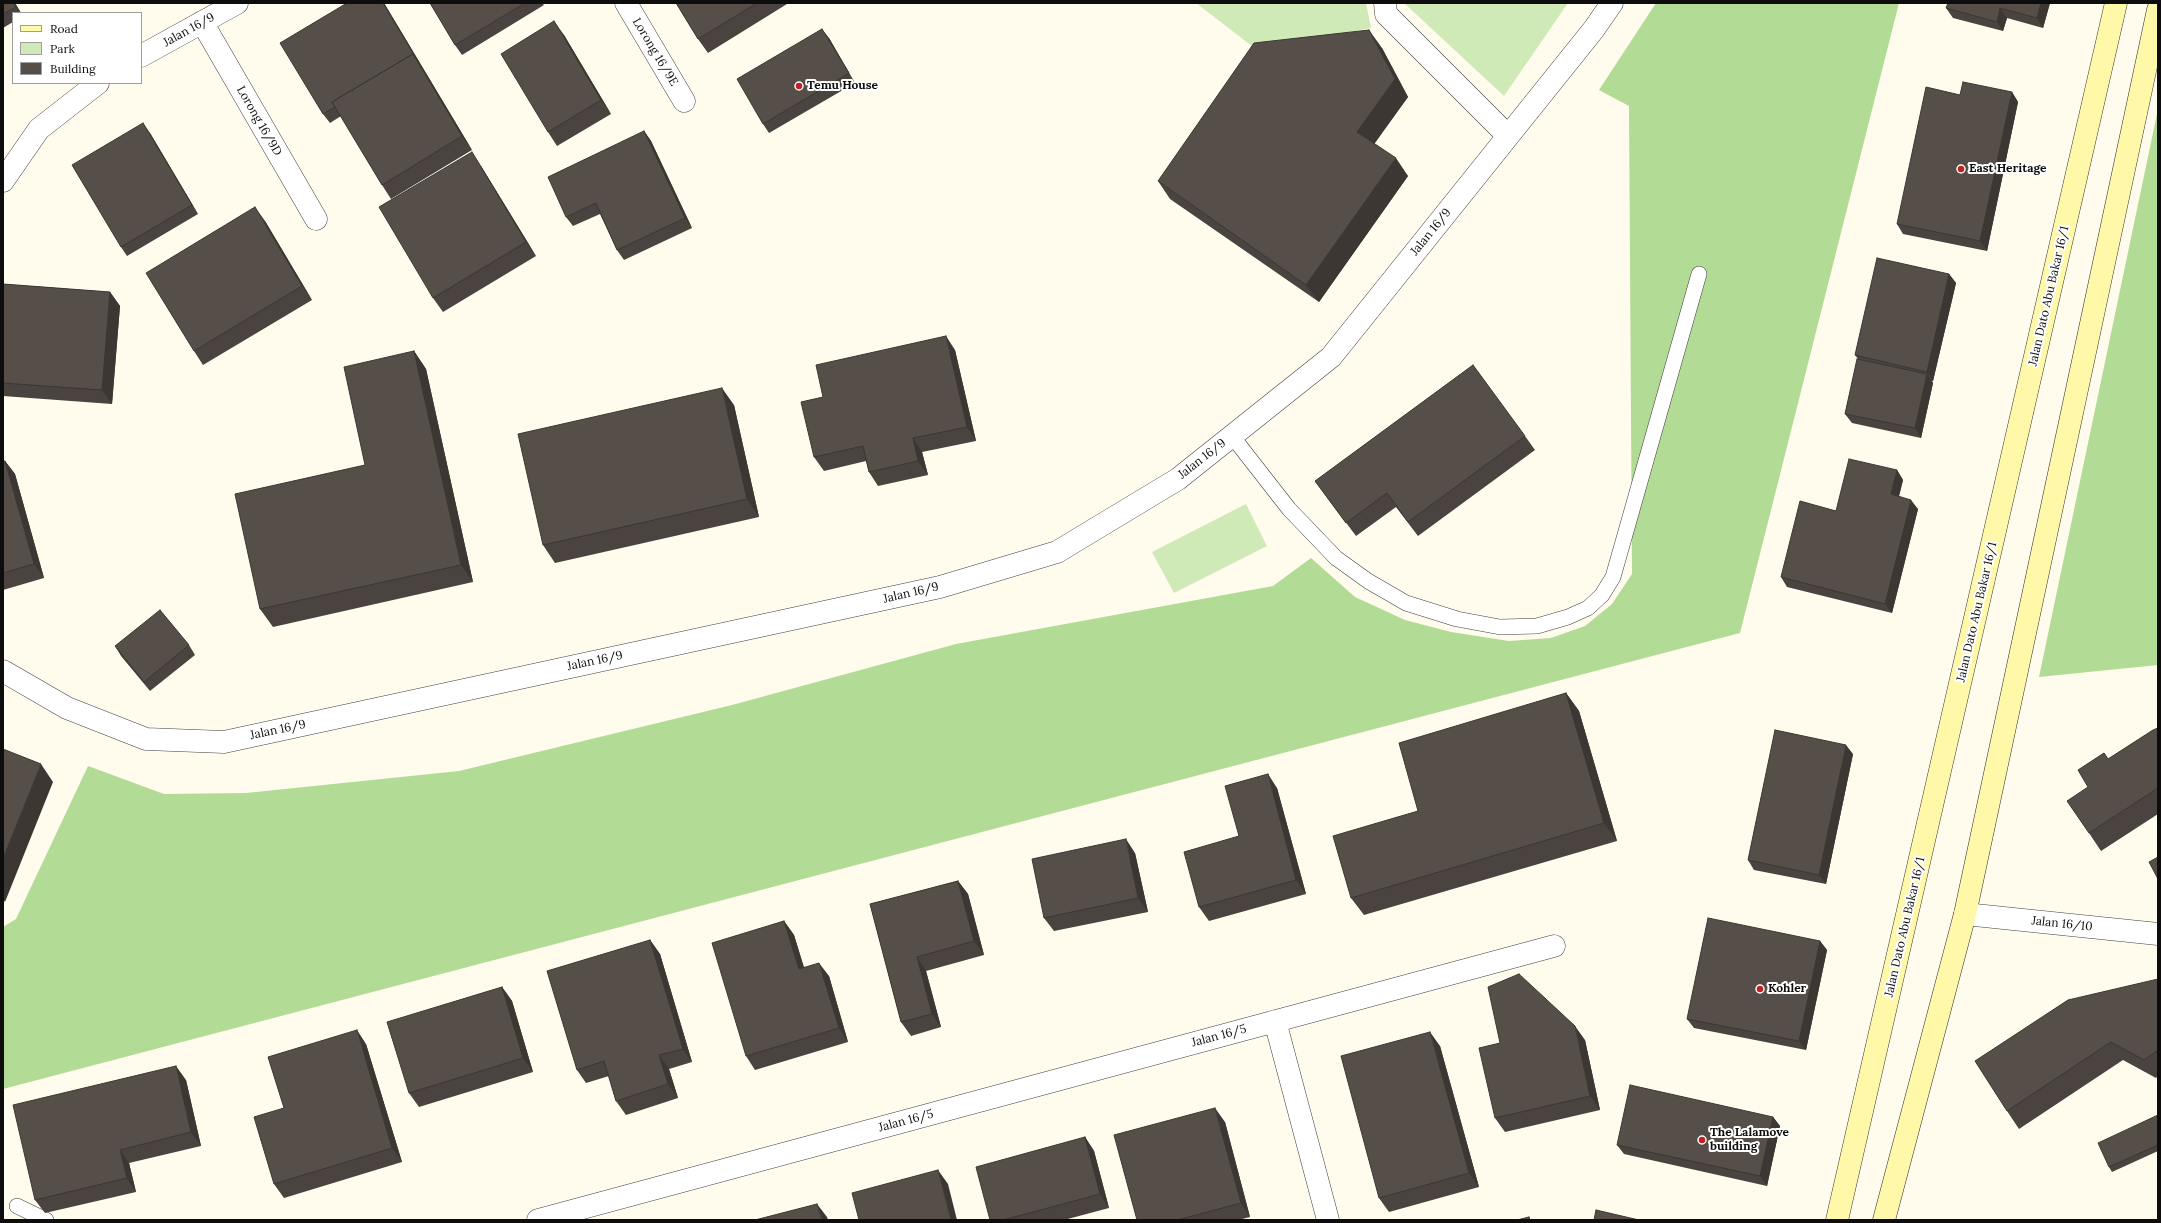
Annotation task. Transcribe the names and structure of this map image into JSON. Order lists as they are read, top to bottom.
{
  "streets": {
    "main road": ["Jalan Dato Abu Bakar 16/1"],
    "street": [
      "Jalan 16/9",
      "Lorong 16/9E",
      "Lorong 16/9D",
      "Jalan 16/10",
      "Jalan 16/5"
    ]
  },
  "crossings": [
    ["Jalan 16/9", "Lorong 16/9D"]
  ],
  "places": [
    "Temu House",
    "East Heritage",
    "Kohler",
    "The Lalamove building"
  ],
  "legend": ["Road", "Park", "Building"]
}
